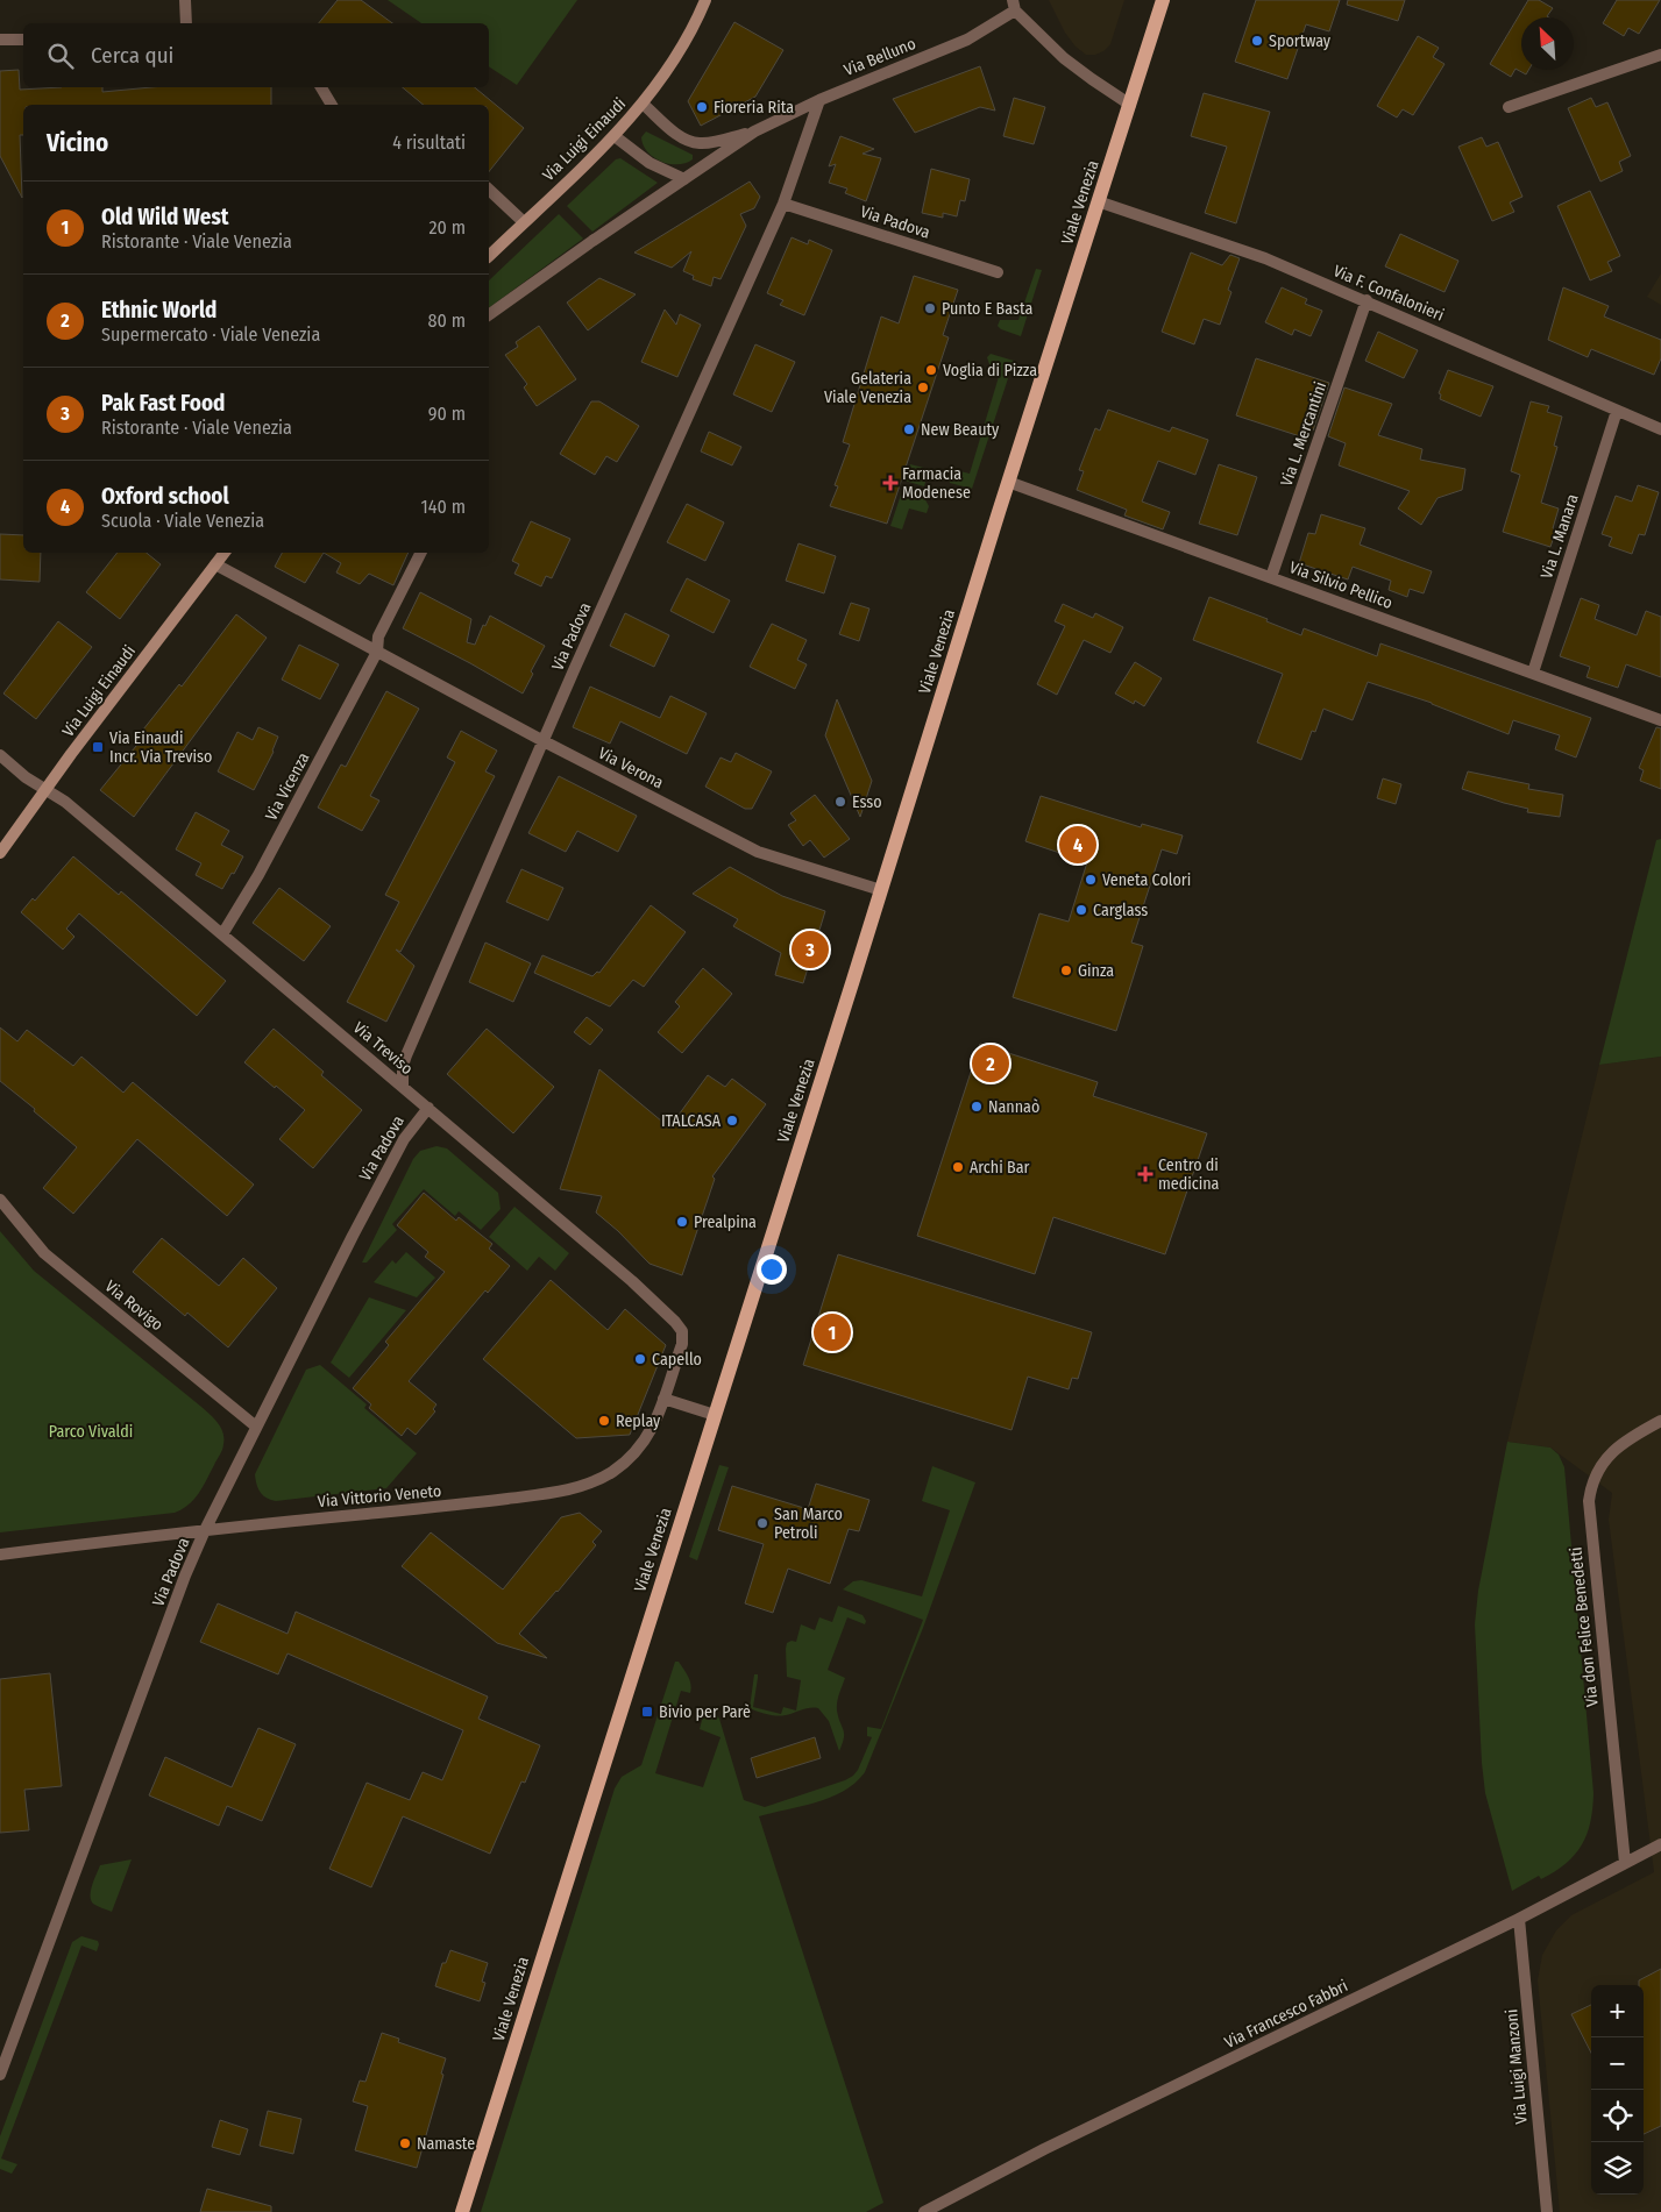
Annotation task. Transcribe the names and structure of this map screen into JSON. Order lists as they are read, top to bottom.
{
  "streets": {
    "main road": ["Viale Venezia"],
    "street": [
      "Via Belluno",
      "Via Luigi Einaudi",
      "Via Padova",
      "Via F. Confalonieri",
      "Via L. Mercantini",
      "Via L. Manara",
      "Via Silvio Pellico",
      "Via Verona",
      "Via Vicenza",
      "Via Treviso",
      "Via Rovigo",
      "Via Vittorio Veneto",
      "Via don Felice Benedetti",
      "Via Francesco Fabbri",
      "Via Luigi Manzoni"
    ]
  },
  "crossings": [
    ["Via Belluno", "Via Luigi Einaudi"],
    ["Via Belluno", "Via Padova"],
    ["Via Luigi Einaudi", "Via Verona"],
    ["Via Luigi Einaudi", "Via Treviso"],
    ["Viale Venezia", "Via F. Confalonieri"],
    ["Viale Venezia", "Via Silvio Pellico"],
    ["Viale Venezia", "Via Verona"],
    ["Via Padova", "Via Verona"],
    ["Via Padova", "Via Treviso"],
    ["Via Padova", "Via Rovigo"],
    ["Via Padova", "Via Vittorio Veneto"],
    ["Via F. Confalonieri", "Via L. Mercantini"],
    ["Via F. Confalonieri", "Via L. Manara"],
    ["Via L. Mercantini", "Via Silvio Pellico"],
    ["Via L. Manara", "Via Silvio Pellico"],
    ["Via Verona", "Via Vicenza"],
    ["Via Vicenza", "Via Treviso"],
    ["Via Treviso", "Via Vittorio Veneto"],
    ["Via don Felice Benedetti", "Via Francesco Fabbri"],
    ["Via Francesco Fabbri", "Via Luigi Manzoni"]
  ],
  "parks": ["Parco Vivaldi"],
  "places": {
    "other": [
      "Sportway",
      "Fioreria Rita",
      "Punto E Basta",
      "Voglia di Pizza",
      "Gelateria Viale Venezia",
      "New Beauty",
      "Esso",
      "Veneta Colori",
      "Carglass",
      "Ginza",
      "Nannaò",
      "ITALCASA",
      "Archi Bar",
      "Prealpina",
      "Capello",
      "Replay",
      "San Marco Petroli",
      "Namaste"
    ],
    "health": ["Farmacia Modenese", "Centro di medicina"],
    "transit": ["Via Einaudi Incr. Via Treviso", "Bivio per Parè"]
  },
  "north": "top left",
  "page": {
    "search": "Cerca qui",
    "heading": ["Vicino", "4 risultati"],
    "list": [
      {
        "mark": "1",
        "name": "Old Wild West",
        "note": "Ristorante · Viale Venezia",
        "value": "20 m"
      },
      {
        "mark": "2",
        "name": "Ethnic World",
        "note": "Supermercato · Viale Venezia",
        "value": "80 m"
      },
      {
        "mark": "3",
        "name": "Pak Fast Food",
        "note": "Ristorante · Viale Venezia",
        "value": "90 m"
      },
      {
        "mark": "4",
        "name": "Oxford school",
        "note": "Scuola · Viale Venezia",
        "value": "140 m"
      }
    ],
    "pins": [
      "4",
      "3",
      "2",
      "1"
    ],
    "map_buttons": ["+", "−"]
  }
}
